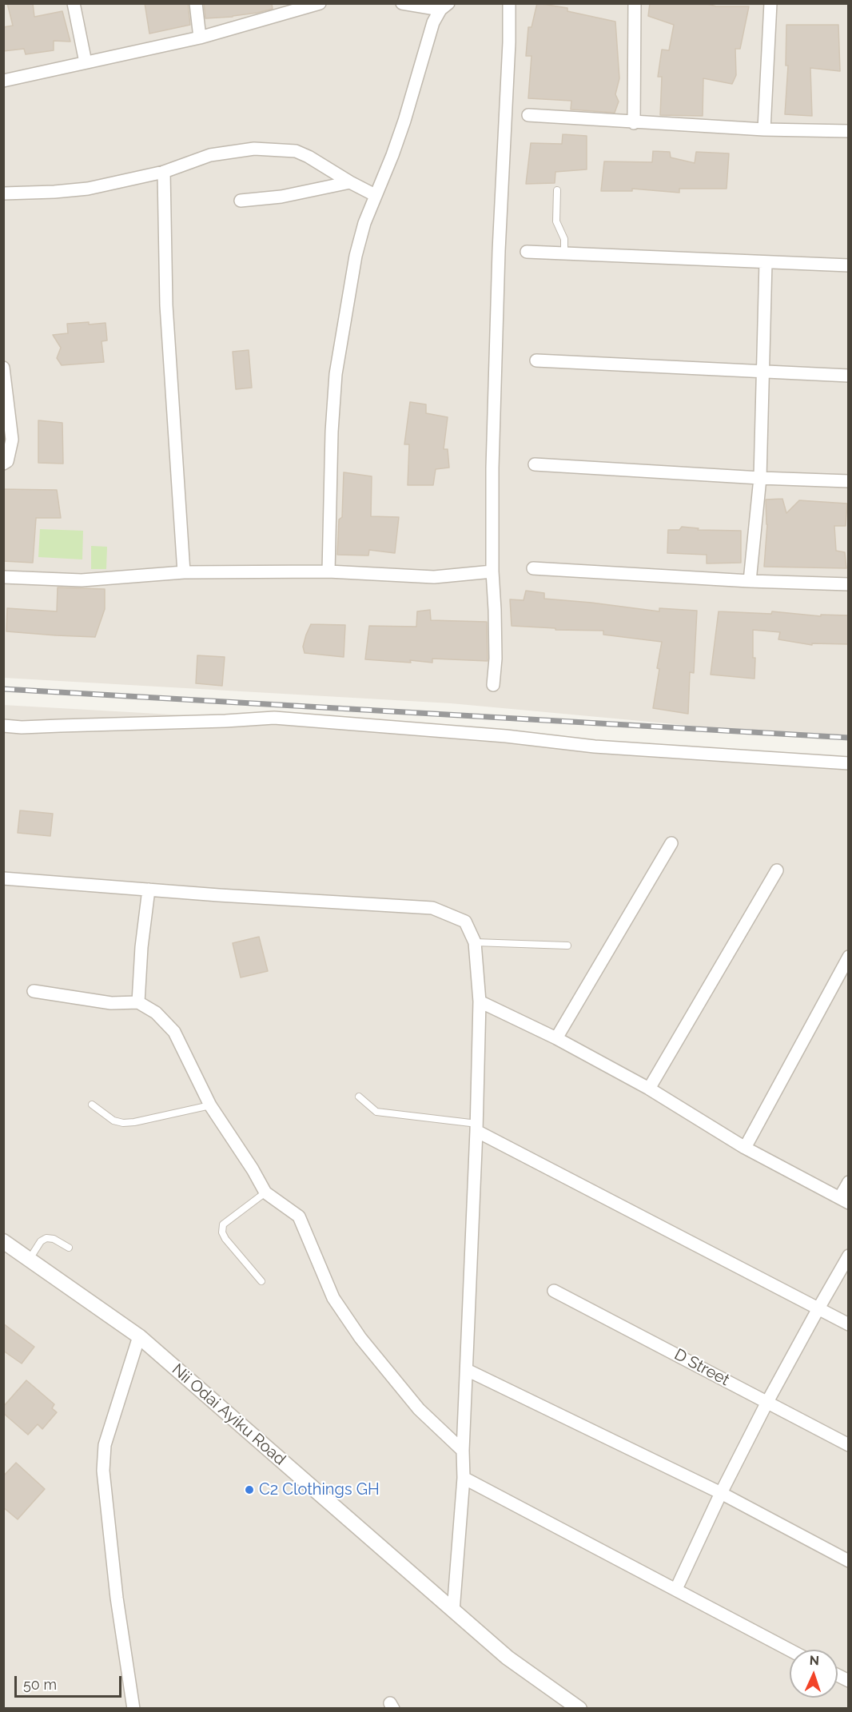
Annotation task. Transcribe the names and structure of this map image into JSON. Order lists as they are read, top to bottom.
{
  "streets": {
    "street": ["D Street", "Nii Odai Ayiku Road"]
  },
  "places": ["C2 Clothings GH"],
  "scale_bar": "50 m",
  "north": "top"
}
